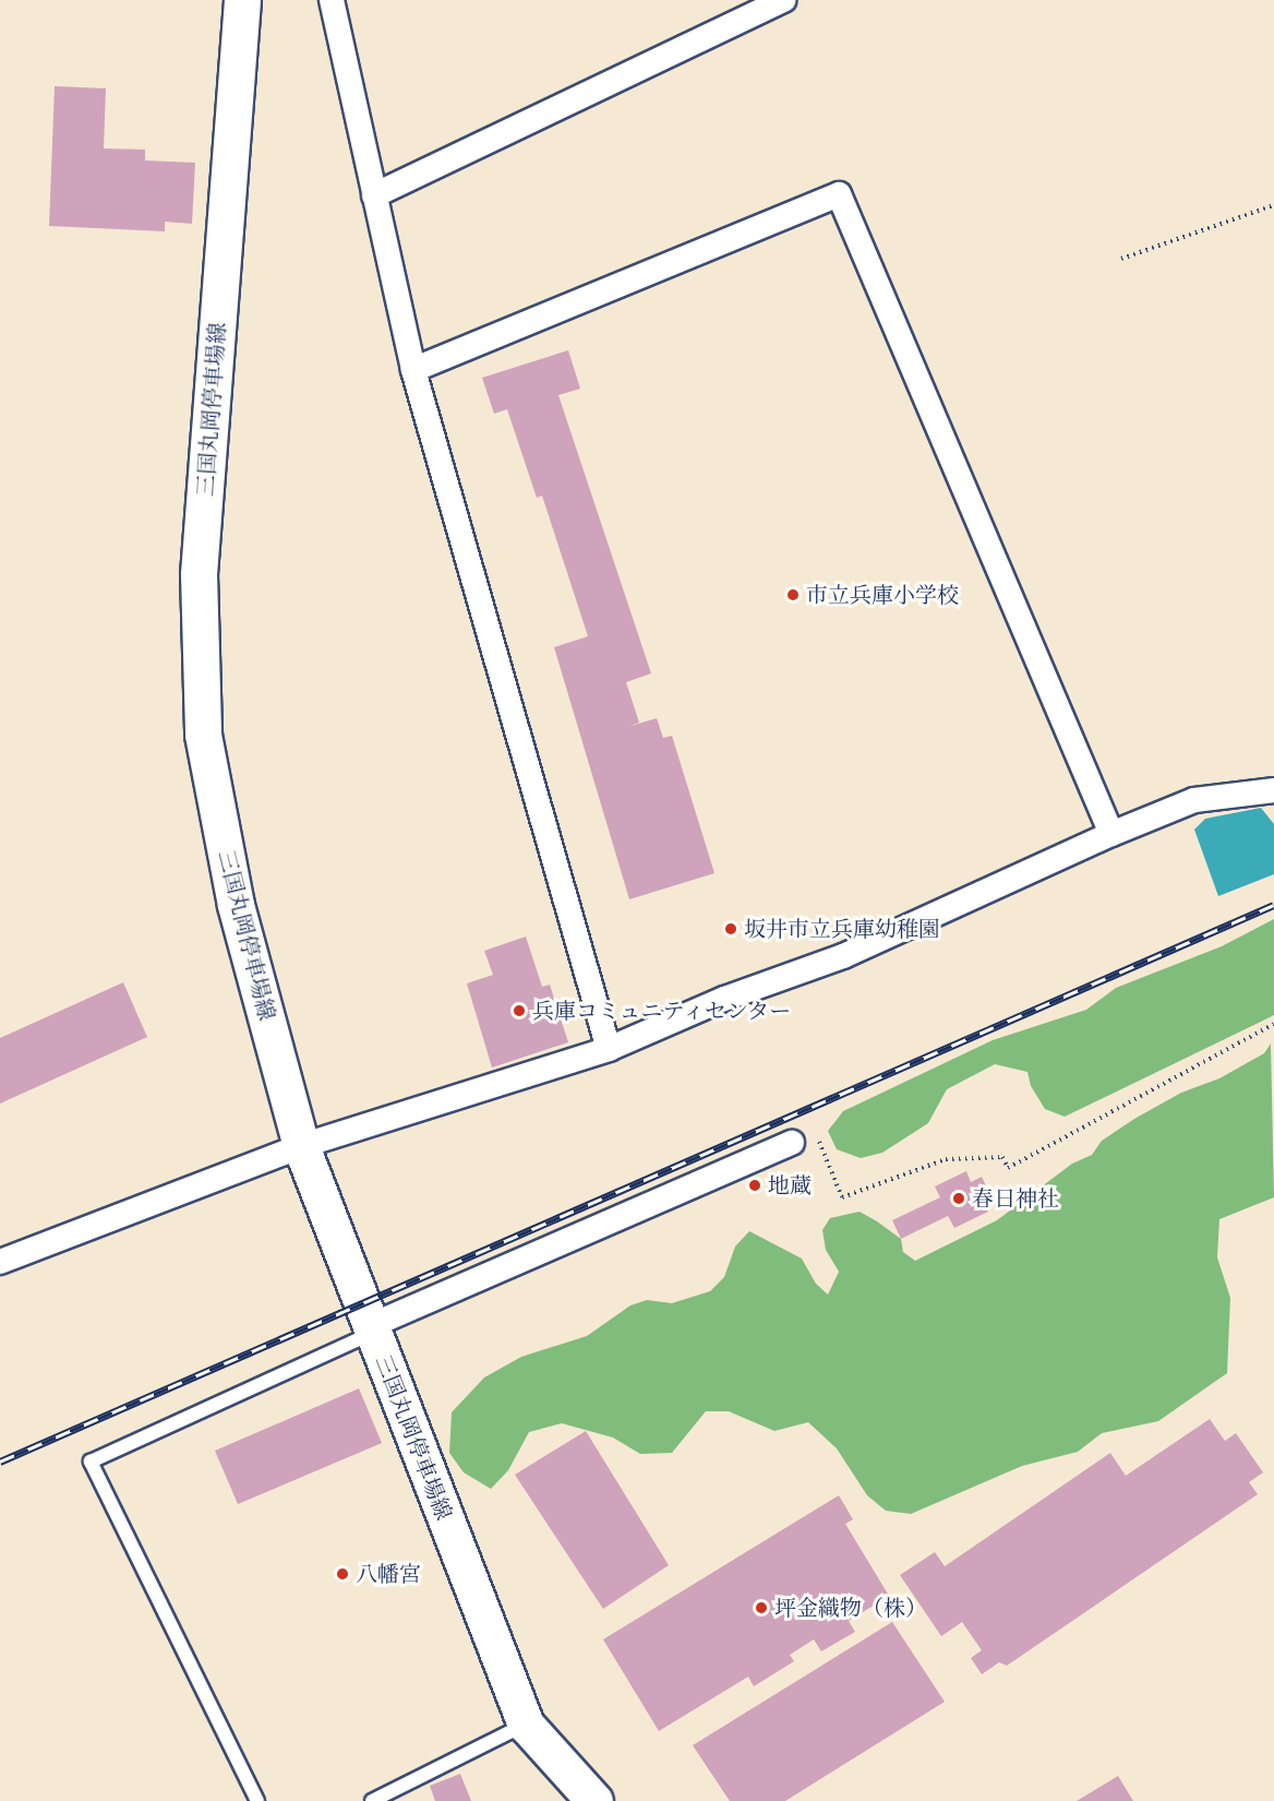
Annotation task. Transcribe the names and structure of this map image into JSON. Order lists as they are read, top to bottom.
{
  "streets": {
    "main road": ["三国丸岡停車場線"]
  },
  "places": [
    "市立兵庫小学校",
    "坂井市立兵庫幼稚園",
    "兵庫コミュニティセンター",
    "地蔵",
    "春日神社",
    "八幡宮",
    "坪金織物（株）"
  ]
}
